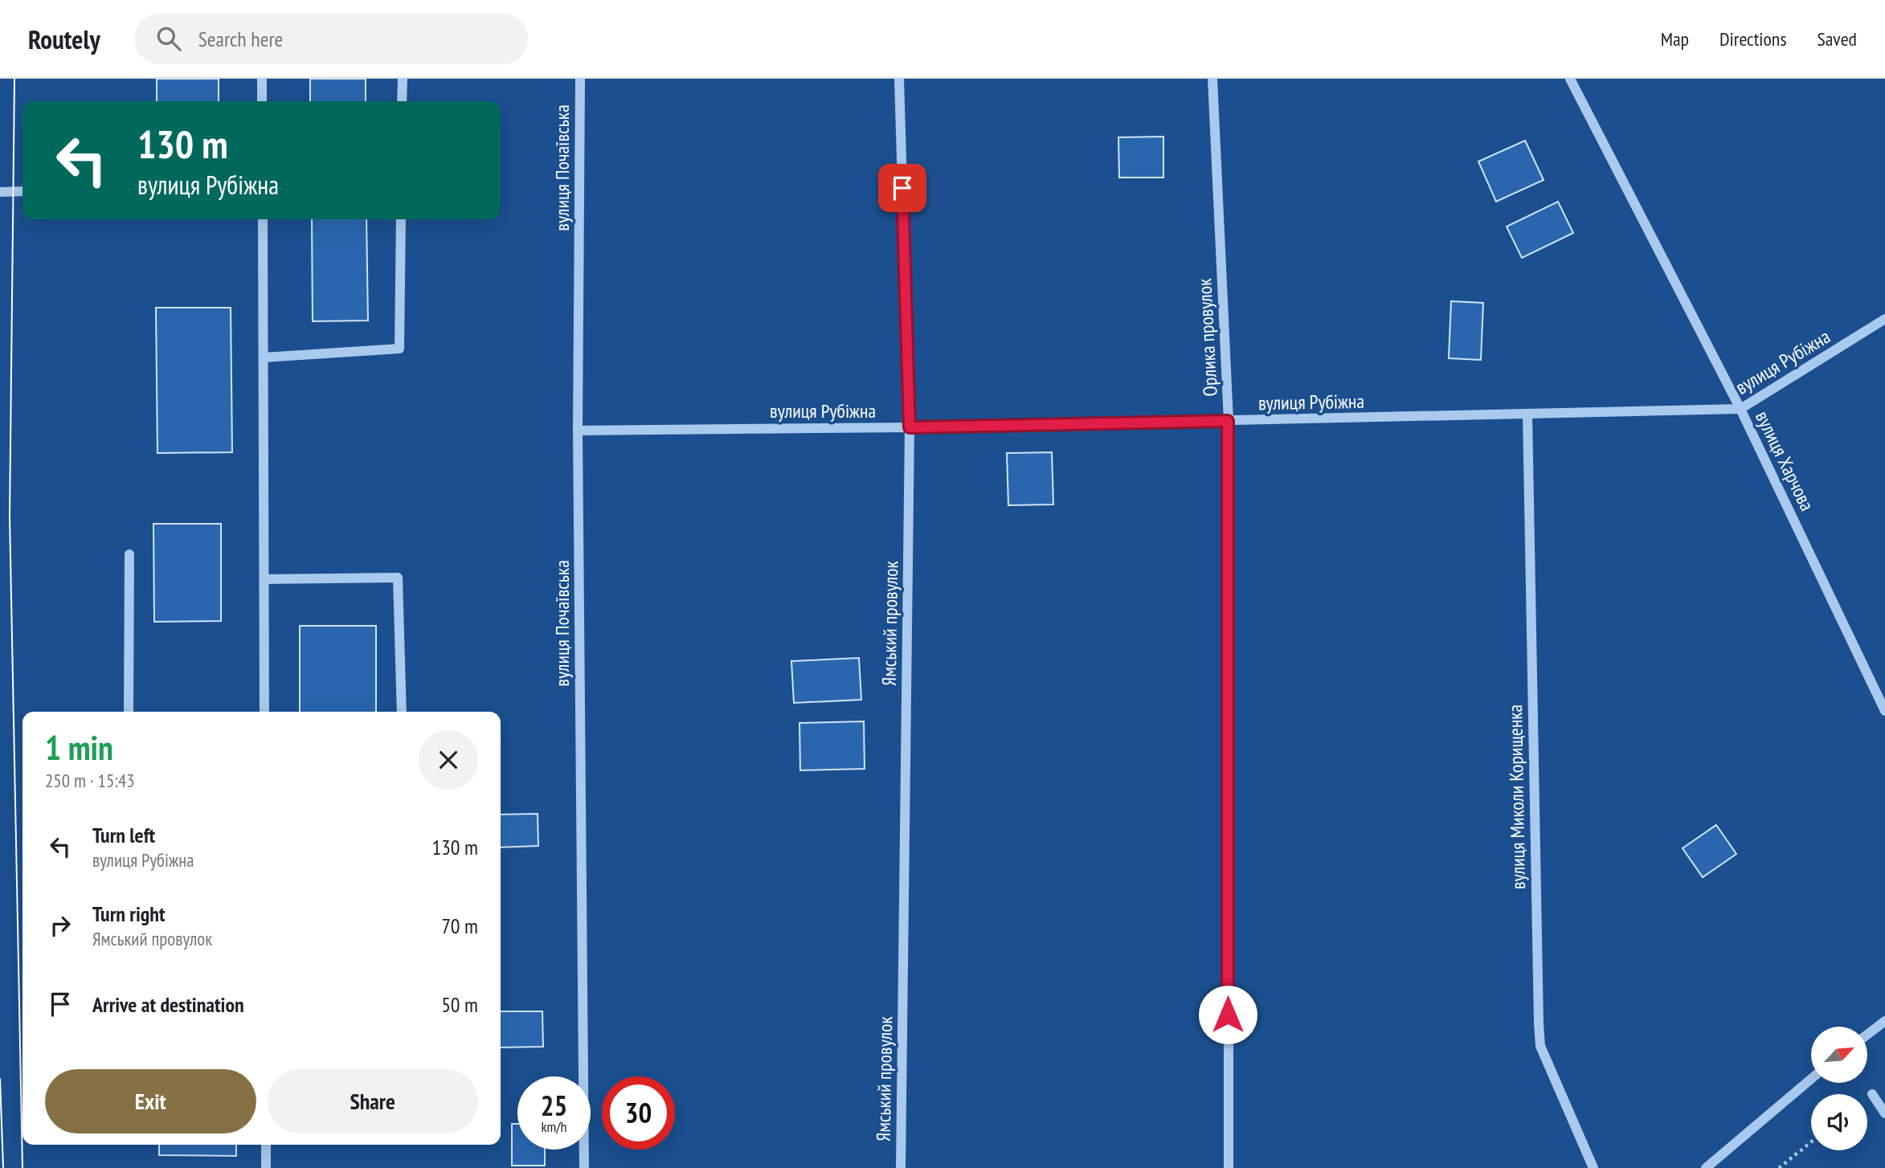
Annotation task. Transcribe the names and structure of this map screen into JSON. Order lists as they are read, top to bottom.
{
  "streets": {
    "street": [
      "вулиця Почаївська",
      "Орлика провулок",
      "вулиця Рубіжна",
      "вулиця Харчова",
      "Ямський провулок",
      "вулиця Миколи Корищенка"
    ]
  },
  "crossings": [
    ["вулиця Почаївська", "вулиця Рубіжна"],
    ["Орлика провулок", "вулиця Рубіжна"],
    ["вулиця Рубіжна", "вулиця Харчова"],
    ["вулиця Рубіжна", "Ямський провулок"],
    ["вулиця Рубіжна", "вулиця Миколи Корищенка"]
  ],
  "north": "top right",
  "page": {
    "header": "Routely",
    "search": "Search here",
    "nav": ["Map", "Directions", "Saved"],
    "turn": ["130 m", "вулиця Рубіжна"],
    "heading": ["1 min", "250 m · 15:43"],
    "list": [
      {
        "name": "Turn left",
        "note": "вулиця Рубіжна",
        "value": "130 m"
      },
      {
        "name": "Turn right",
        "note": "Ямський провулок",
        "value": "70 m"
      },
      {
        "name": "Arrive at destination",
        "value": "50 m"
      }
    ],
    "buttons": ["Exit", "Share"],
    "speed": "25 km/h",
    "limit": "30"
  }
}
